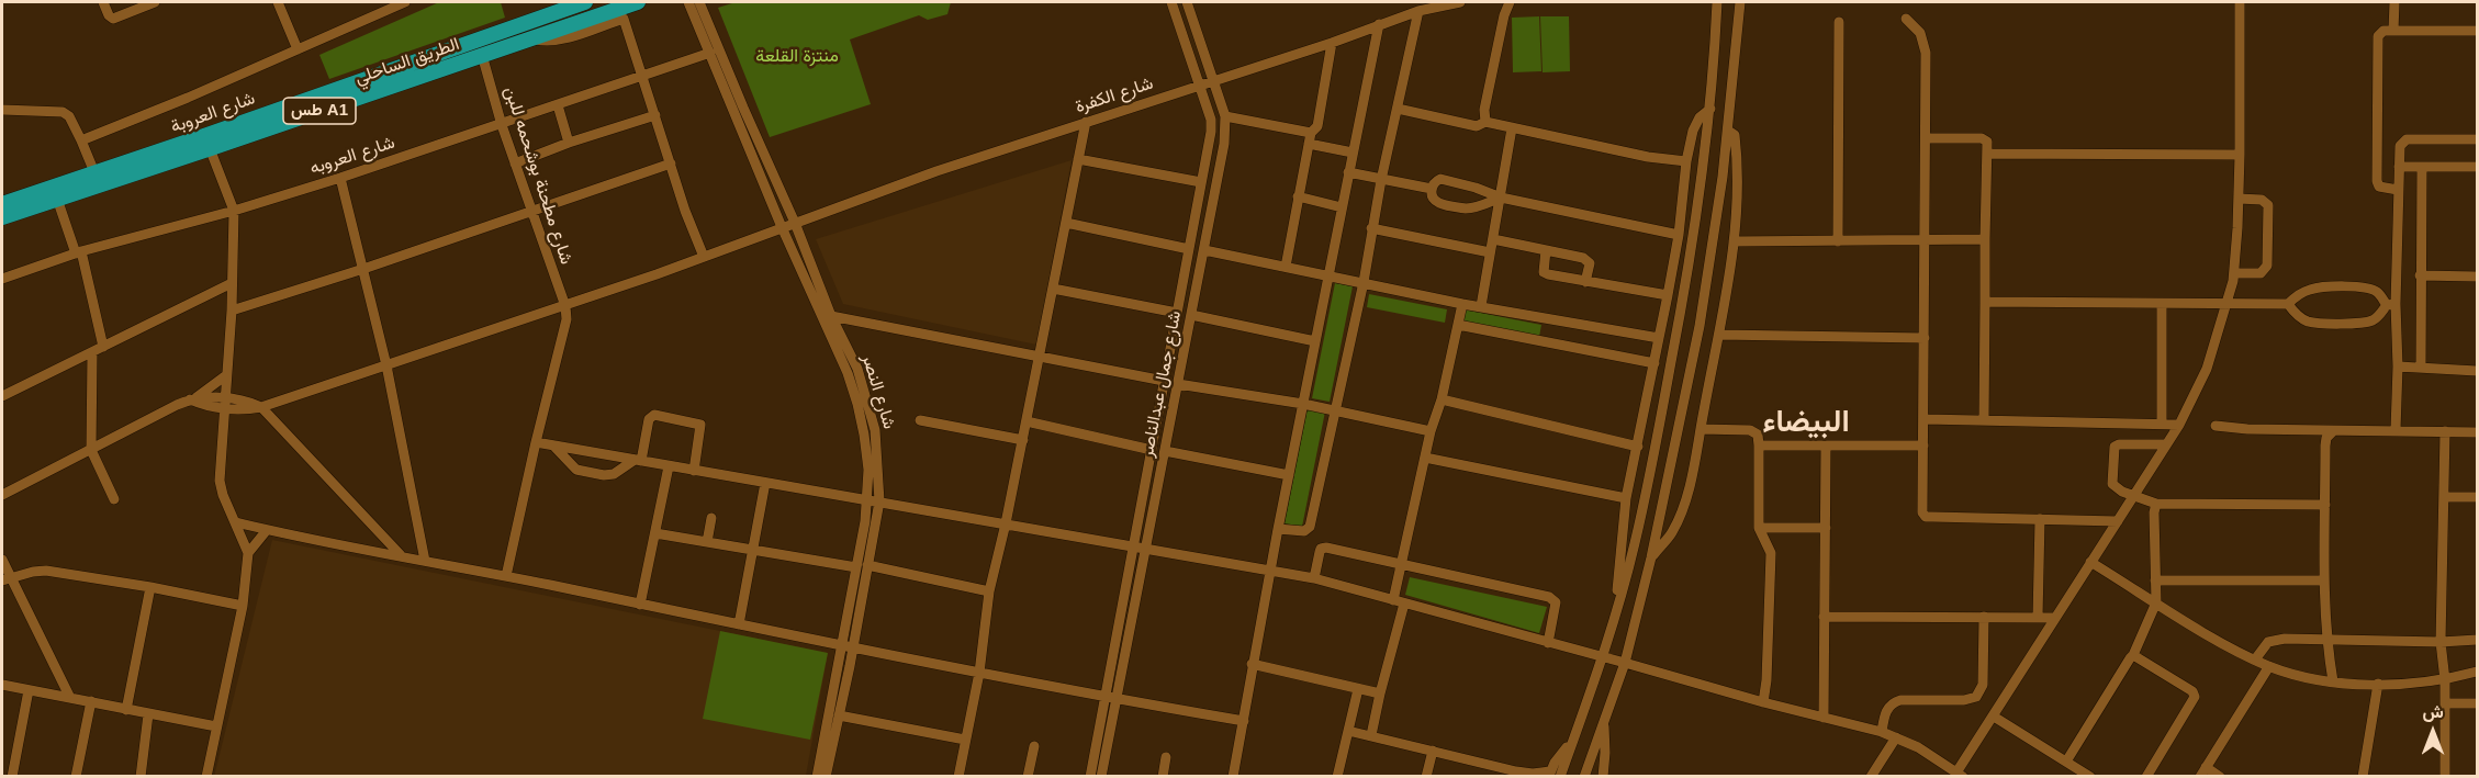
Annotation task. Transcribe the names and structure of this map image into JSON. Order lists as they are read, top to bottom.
{
  "streets": {
    "highway": ["الطريق الساحلي", "طس A1", "شارع العروبة"],
    "street": [
      "شارع الكفرة",
      "شارع العروبه",
      "شارع مطحنة بوشحمه للبن",
      "شارع جمال عبدالناصر",
      "شارع النصر"
    ]
  },
  "crossings": [
    ["الطريق الساحلي", "شارع العروبة"],
    ["الطريق الساحلي", "شارع مطحنة بوشحمه للبن"],
    ["شارع الكفرة", "شارع مطحنة بوشحمه للبن"],
    ["شارع الكفرة", "شارع جمال عبدالناصر"],
    ["شارع الكفرة", "شارع النصر"],
    ["شارع العروبه", "شارع مطحنة بوشحمه للبن"],
    ["شارع العروبه", "شارع النصر"]
  ],
  "districts": ["البيضاء"],
  "parks": ["منتزة القلعة"],
  "north": "top"
}
